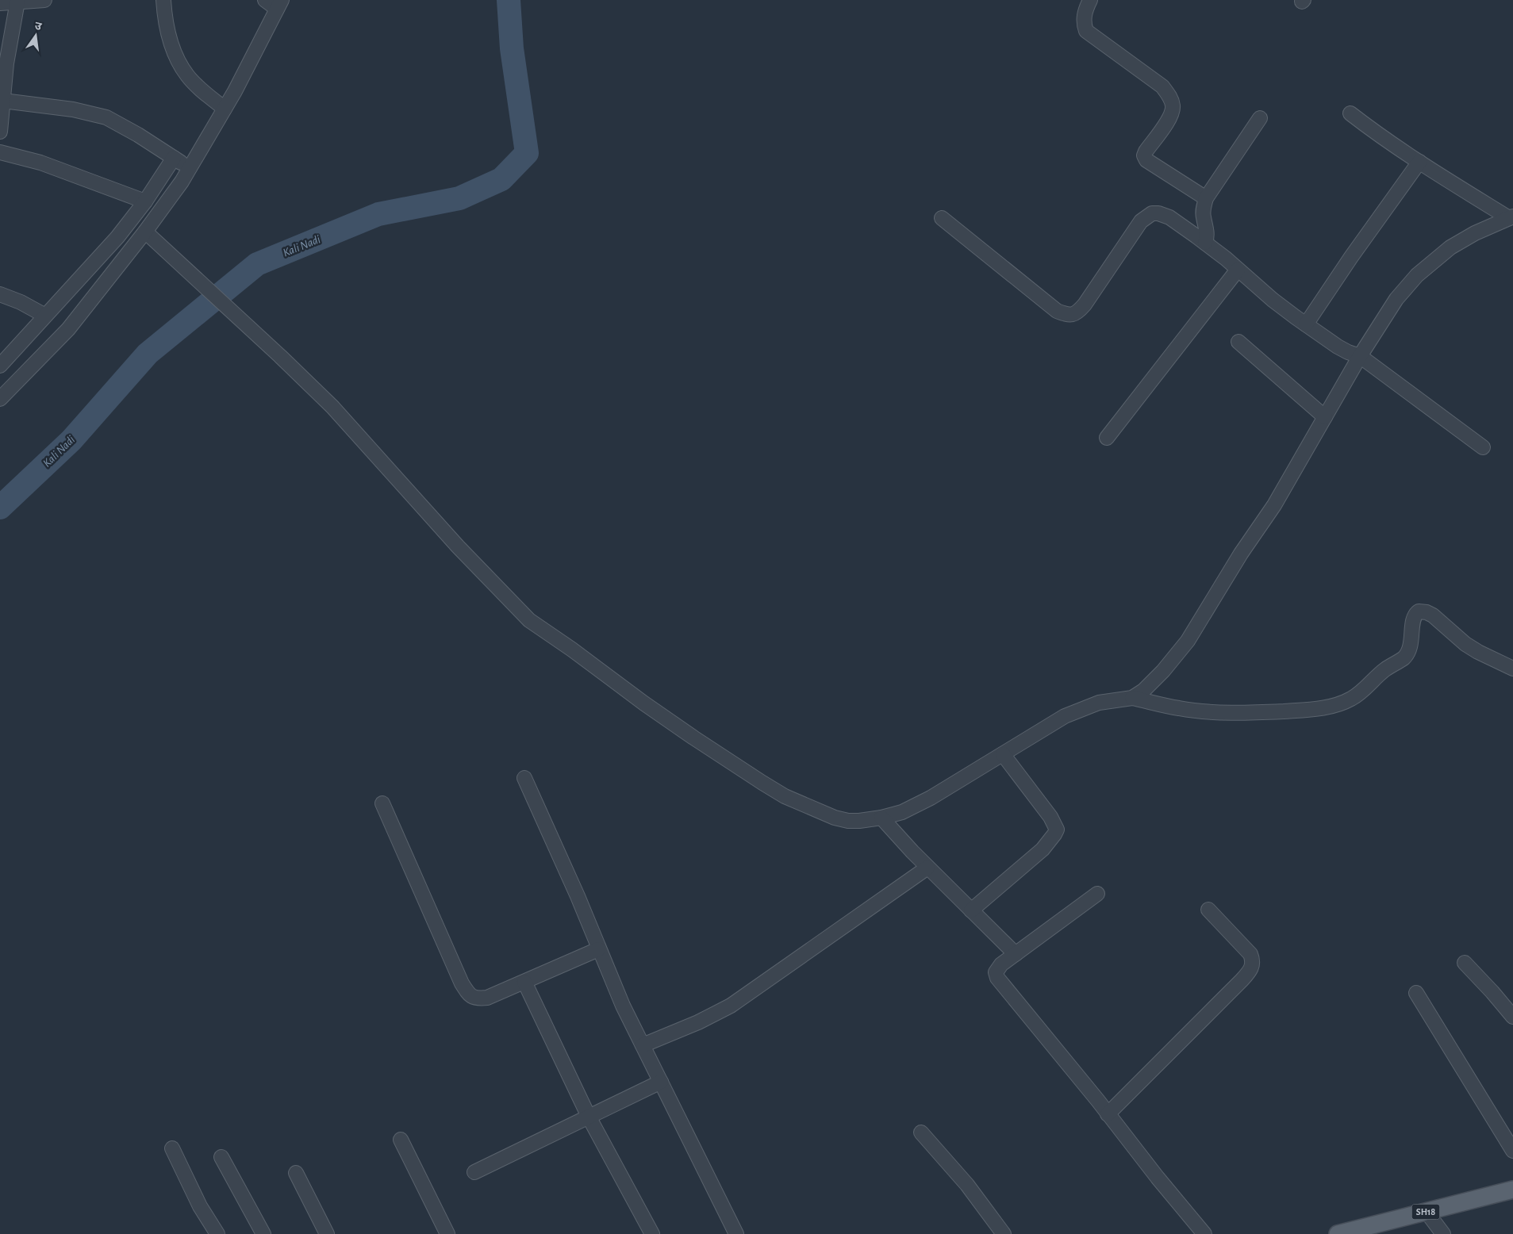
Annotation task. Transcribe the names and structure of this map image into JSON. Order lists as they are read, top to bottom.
{
  "streets": {
    "main road": ["SH18"]
  },
  "water": ["Kali Nadi"],
  "north": "top"
}
